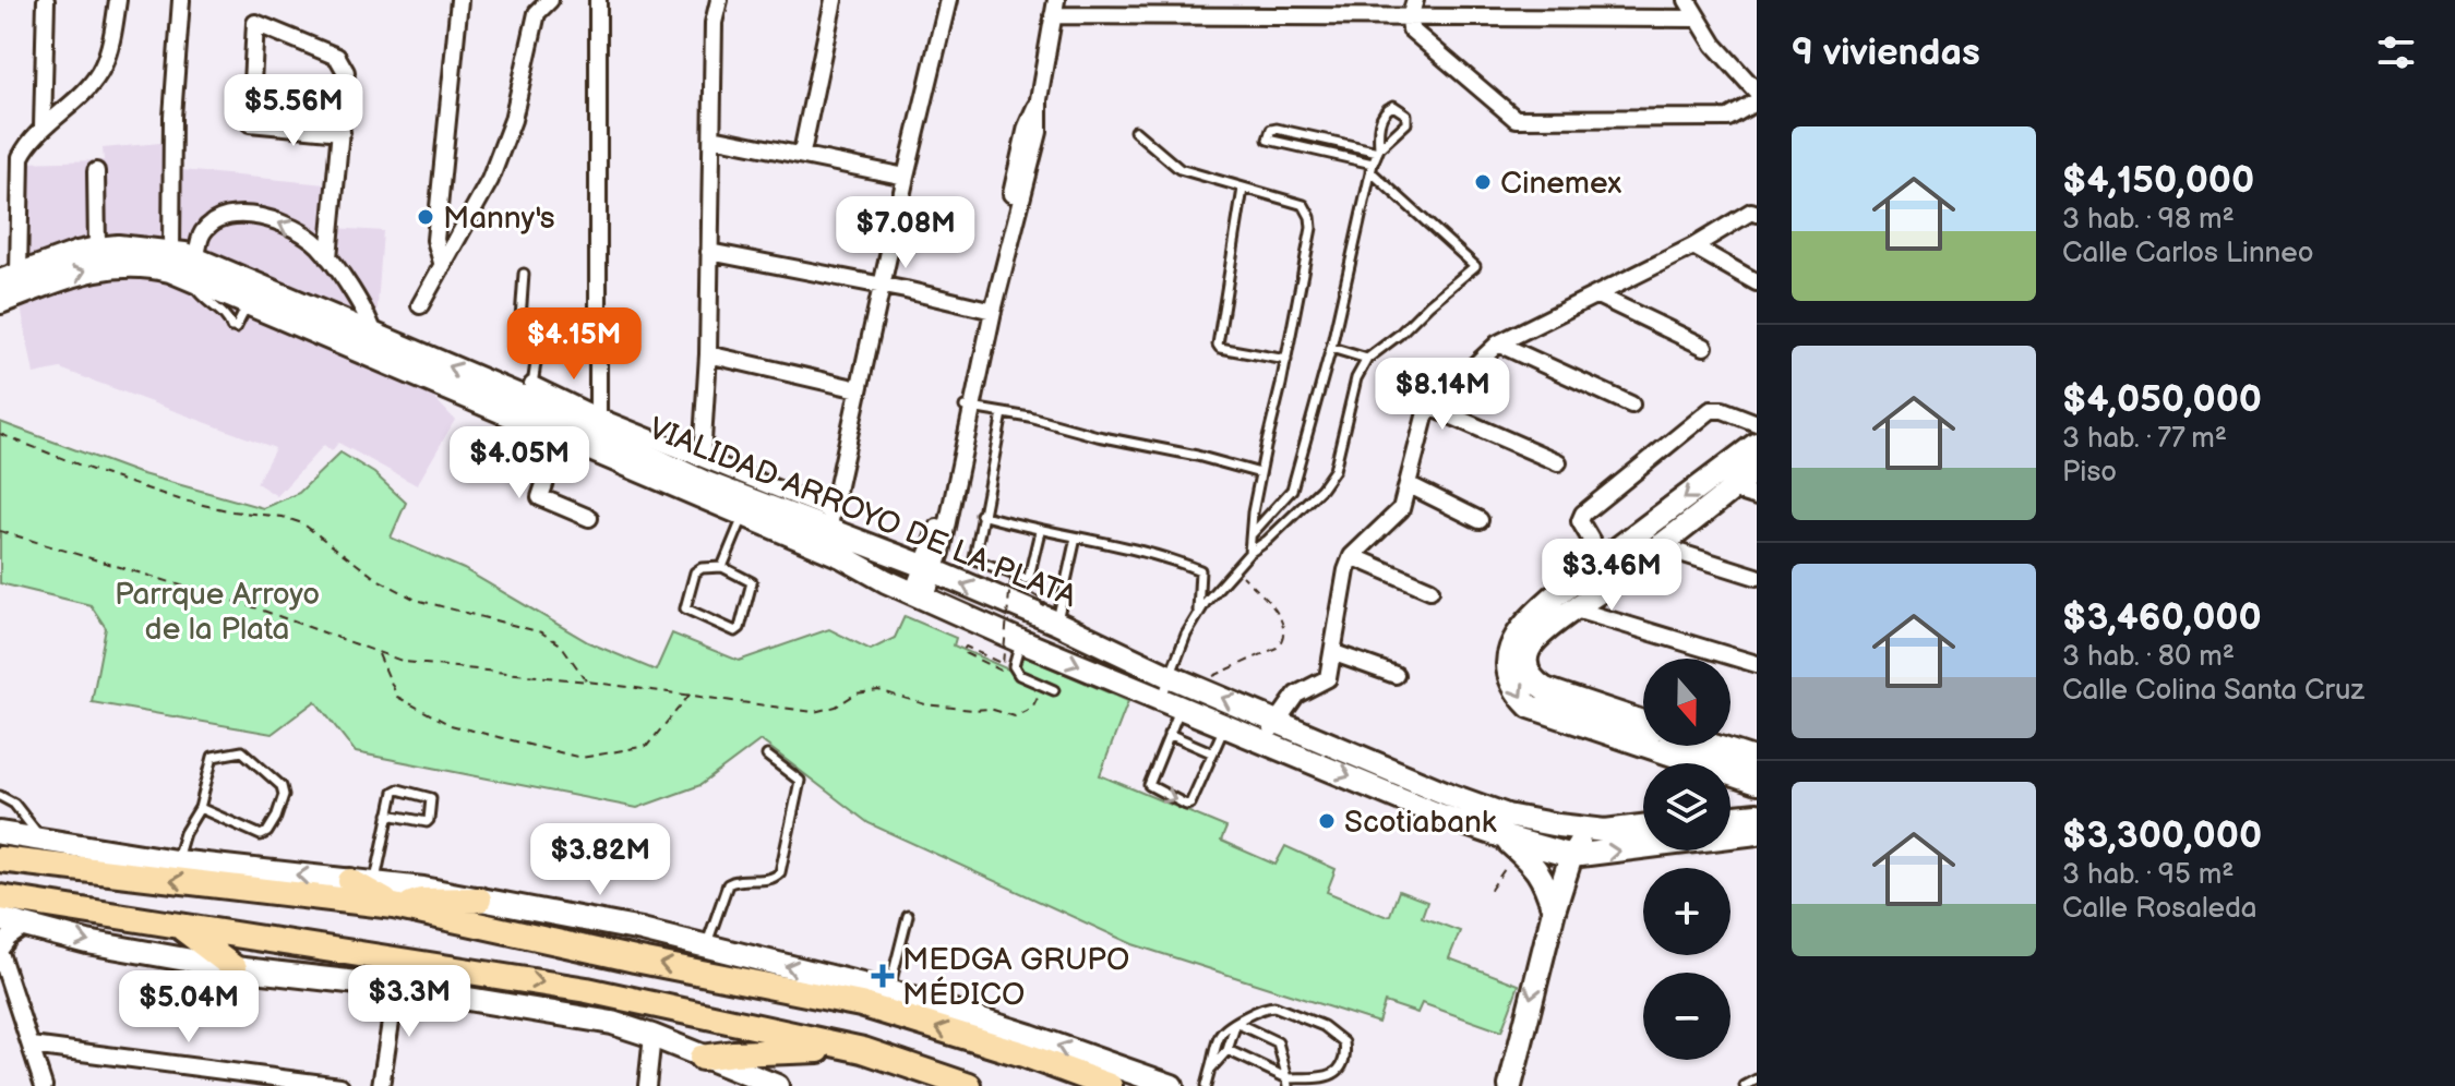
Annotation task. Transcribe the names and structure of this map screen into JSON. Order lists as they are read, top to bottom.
{
  "streets": {
    "main road": ["VIALIDAD ARROYO DE LA PLATA"]
  },
  "parks": ["Parrque Arroyo de la Plata"],
  "places": {
    "other": ["Cinemex", "Manny's", "Scotiabank"],
    "health": ["MEDGA GRUPO MÉDICO"]
  },
  "north": "bottom",
  "page": {
    "heading": "9 viviendas",
    "price": [
      "$5.56M",
      "$7.08M",
      "$4.15M",
      "$8.14M",
      "$4.05M",
      "$3.46M",
      "$3.82M",
      "$3.3M",
      "$5.04M"
    ],
    "list": [
      {
        "name": "$4,150,000",
        "note": "3 hab. · 98 m² · Calle Carlos Linneo"
      },
      {
        "name": "$4,050,000",
        "note": "3 hab. · 77 m² · Piso"
      },
      {
        "name": "$3,460,000",
        "note": "3 hab. · 80 m² · Calle Colina Santa Cruz"
      },
      {
        "name": "$3,300,000",
        "note": "3 hab. · 95 m² · Calle Rosaleda"
      }
    ],
    "map_buttons": ["+", "−"]
  }
}
